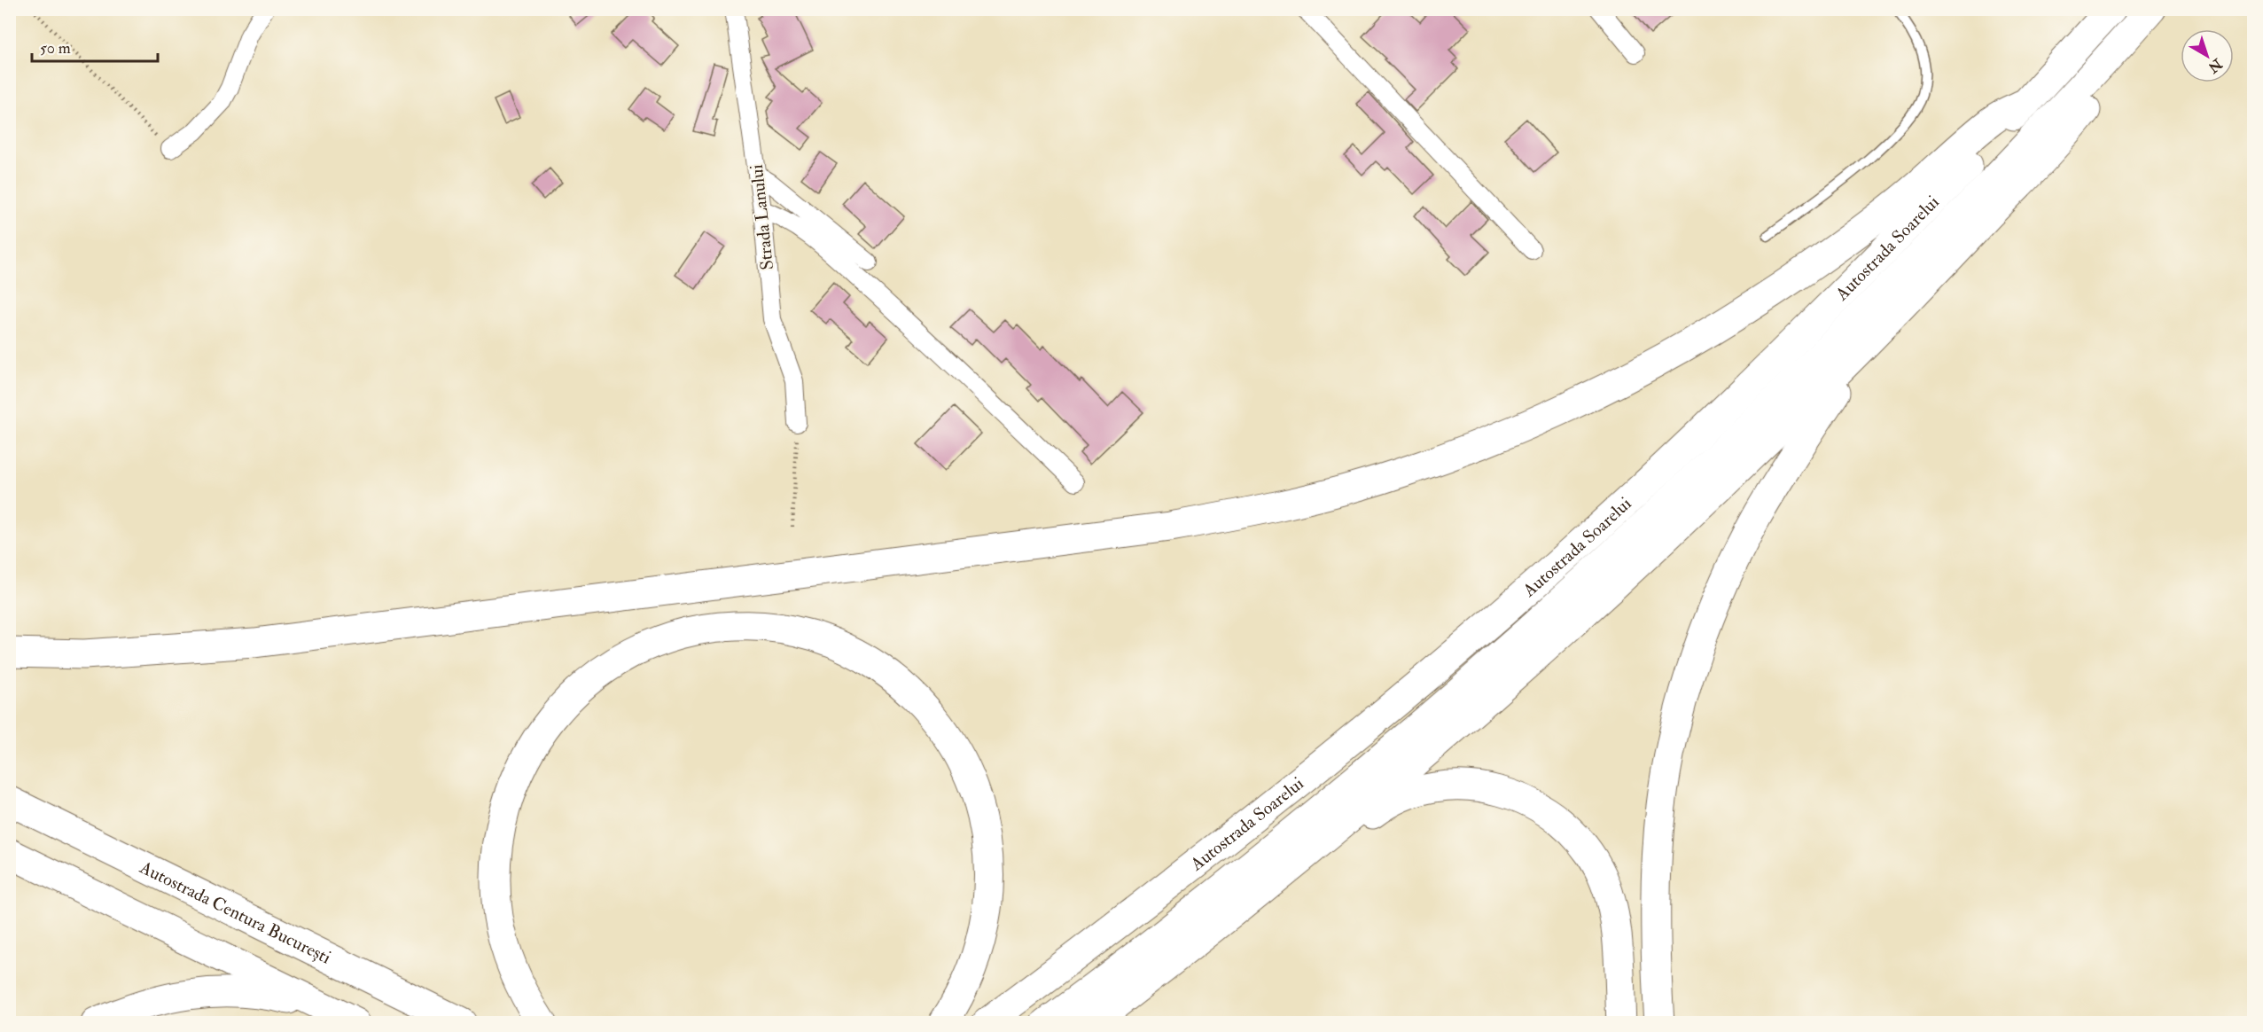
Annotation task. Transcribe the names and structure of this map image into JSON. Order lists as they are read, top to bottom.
{
  "streets": {
    "highway": ["Autostrada Soarelui", "Autostrada Centura București"],
    "street": ["Strada Lanului"]
  },
  "scale_bar": "50 m",
  "north": "bottom right"
}
